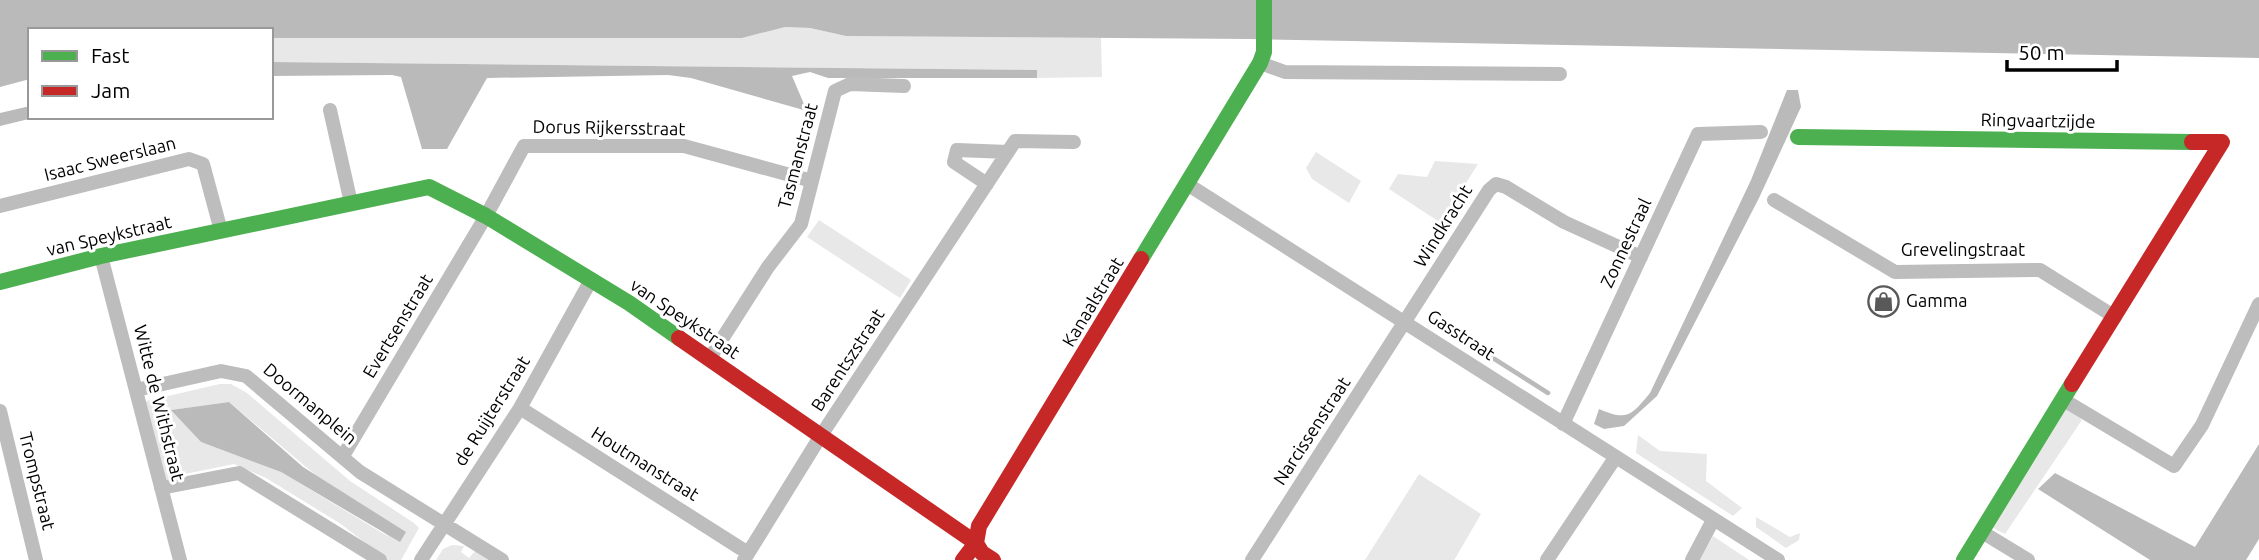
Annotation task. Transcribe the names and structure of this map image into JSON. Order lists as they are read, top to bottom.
{
  "streets": {
    "street": [
      "Ringvaartzijde",
      "Dorus Rijkersstraat",
      "Tasmanstraat",
      "Isaac Sweerslaan",
      "Windkracht",
      "van Speykstraat",
      "Zonnestraal",
      "Grevelingstraat",
      "Kanaalstraat",
      "Evertsenstraat",
      "Gasstraat",
      "Barentszstraat",
      "Witte de Withstraat",
      "Doormanplein",
      "de Ruijterstraat",
      "Narcissenstraat",
      "Houtmanstraat",
      "Trompstraat"
    ]
  },
  "crossings": [
    ["Ringvaartzijde", "Grevelingstraat"],
    ["Dorus Rijkersstraat", "Tasmanstraat"],
    ["Dorus Rijkersstraat", "van Speykstraat"],
    ["Dorus Rijkersstraat", "Evertsenstraat"],
    ["Tasmanstraat", "van Speykstraat"],
    ["Isaac Sweerslaan", "van Speykstraat"],
    ["Windkracht", "Zonnestraal"],
    ["Windkracht", "Gasstraat"],
    ["Windkracht", "Narcissenstraat"],
    ["van Speykstraat", "Kanaalstraat"],
    ["van Speykstraat", "Evertsenstraat"],
    ["van Speykstraat", "Barentszstraat"],
    ["van Speykstraat", "Witte de Withstraat"],
    ["van Speykstraat", "de Ruijterstraat"],
    ["Zonnestraal", "Gasstraat"],
    ["Kanaalstraat", "Gasstraat"],
    ["Evertsenstraat", "Doormanplein"],
    ["Gasstraat", "Narcissenstraat"],
    ["Barentszstraat", "Houtmanstraat"],
    ["Witte de Withstraat", "Doormanplein"],
    ["Doormanplein", "de Ruijterstraat"],
    ["de Ruijterstraat", "Houtmanstraat"]
  ],
  "places": {
    "shop": ["Gamma"]
  },
  "legend": ["Fast", "Jam"],
  "scale_bar": "50 m"
}
